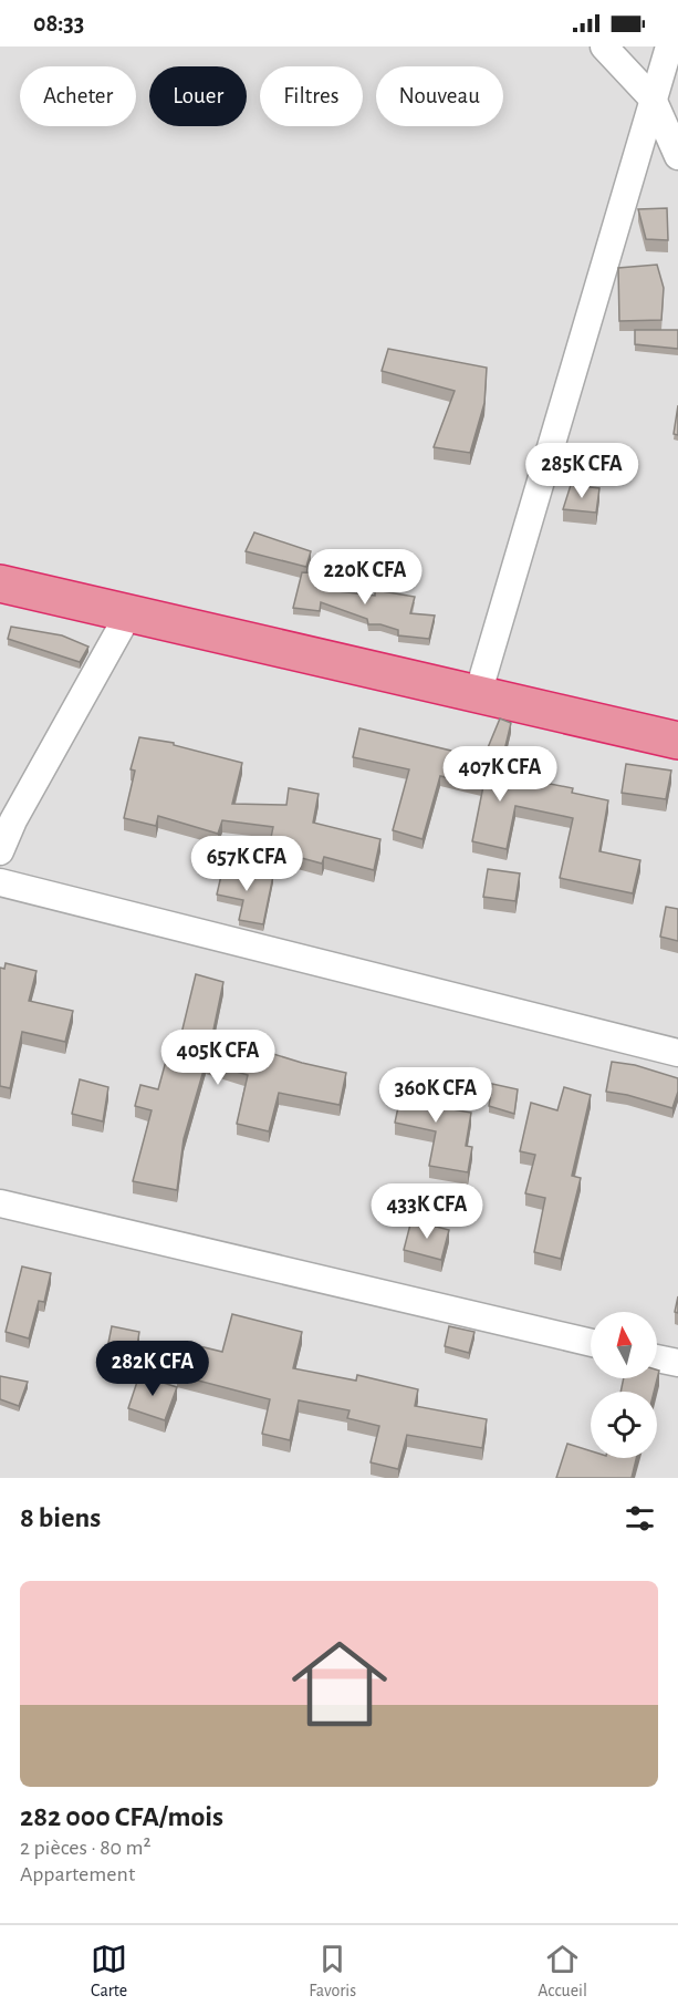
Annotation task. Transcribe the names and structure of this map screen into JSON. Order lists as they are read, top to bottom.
{
  "north": "top",
  "page": {
    "status": "08:33",
    "chip": [
      "Acheter",
      "Louer",
      "Filtres",
      "Nouveau"
    ],
    "price": [
      "285K CFA",
      "220K CFA",
      "407K CFA",
      "657K CFA",
      "405K CFA",
      "360K CFA",
      "433K CFA",
      "282K CFA"
    ],
    "heading": "8 biens",
    "list": [
      {
        "name": "282 000 CFA/mois",
        "note": "2 pièces · 80 m² · Appartement"
      }
    ],
    "tabs": ["Carte", "Favoris", "Accueil"]
  }
}
